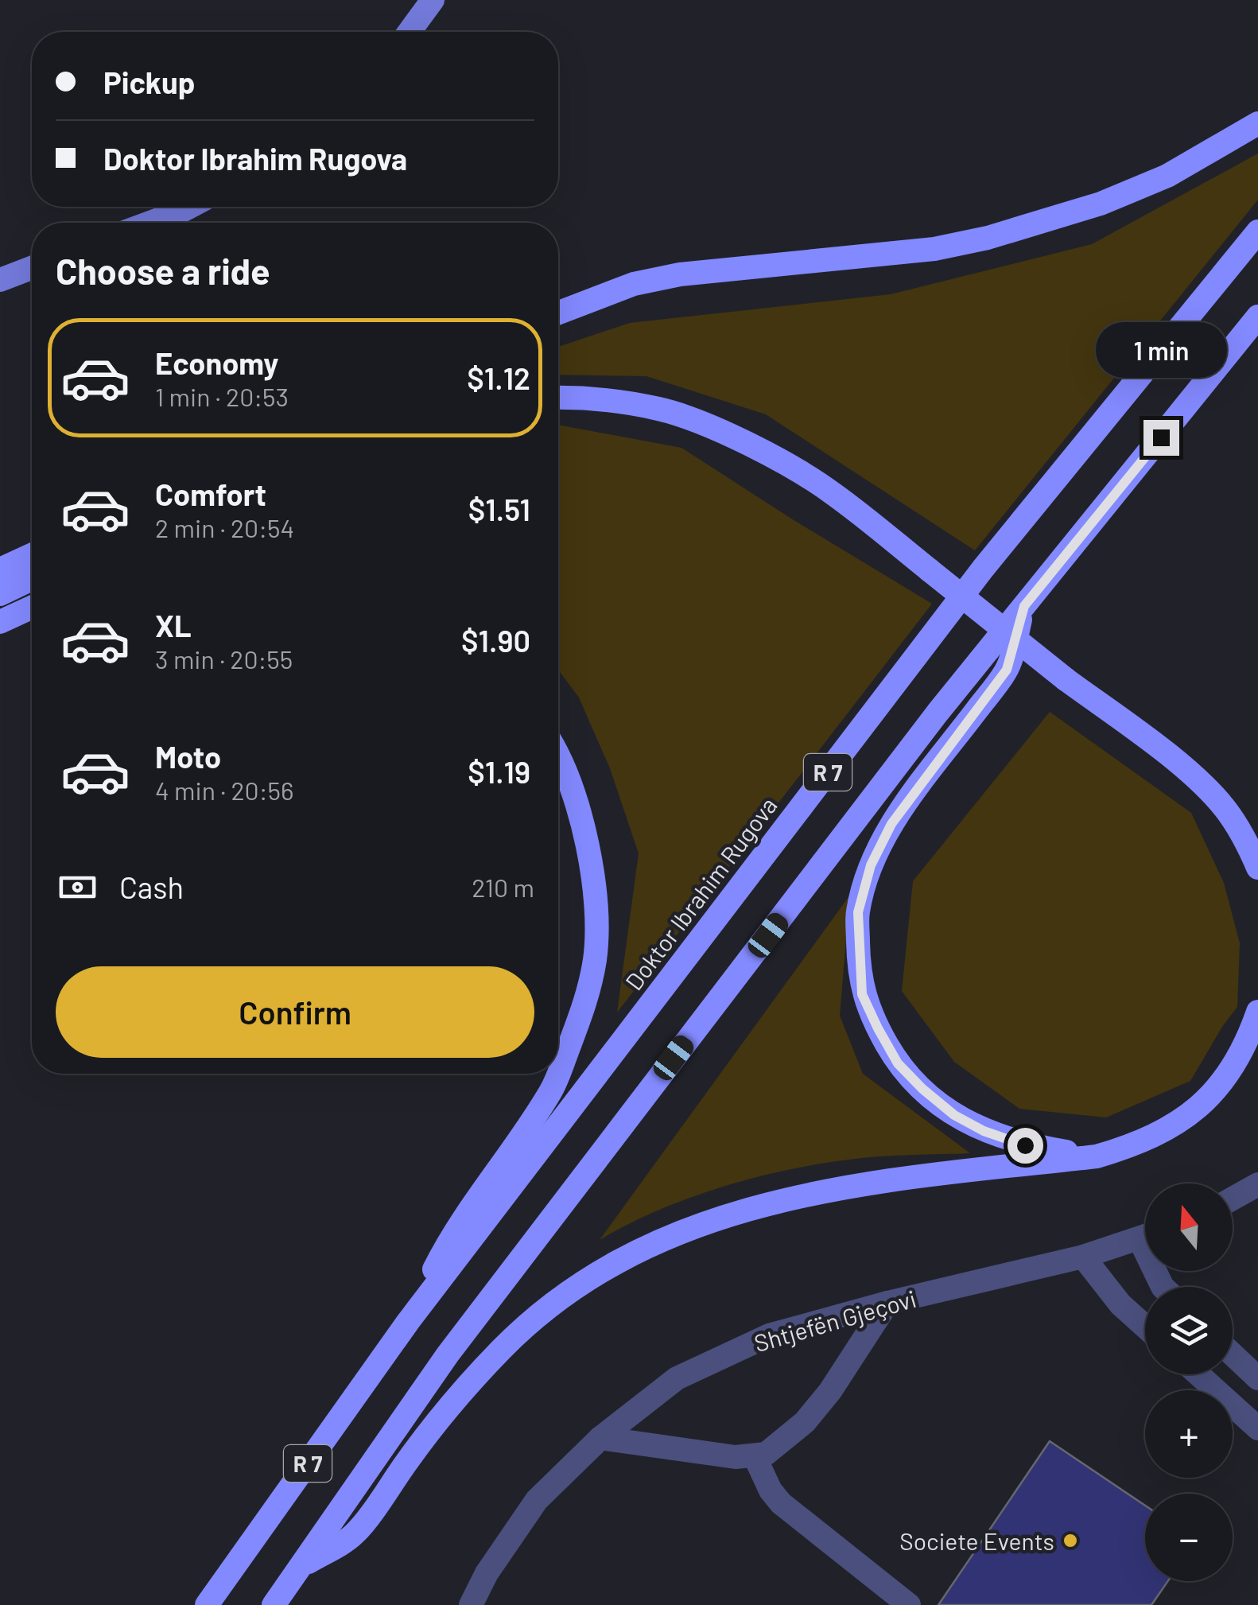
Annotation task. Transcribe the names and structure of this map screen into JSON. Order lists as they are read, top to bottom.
{
  "streets": {
    "highway": ["R 7", "Doktor Ibrahim Rugova"],
    "street": ["Shtjefën Gjeçovi"]
  },
  "places": ["Societe Events"],
  "north": "top",
  "page": {
    "banner": ["Pickup", "Doktor Ibrahim Rugova"],
    "heading": "Choose a ride",
    "list": [
      {
        "name": "Economy",
        "note": "1 min · 20:53",
        "value": "$1.12"
      },
      {
        "name": "Comfort",
        "note": "2 min · 20:54",
        "value": "$1.51"
      },
      {
        "name": "XL",
        "note": "3 min · 20:55",
        "value": "$1.90"
      },
      {
        "name": "Moto",
        "note": "4 min · 20:56",
        "value": "$1.19"
      }
    ],
    "bubble": "1 min",
    "pay": ["Cash", "210 m"],
    "buttons": "Confirm",
    "map_buttons": ["+", "−"]
  }
}
